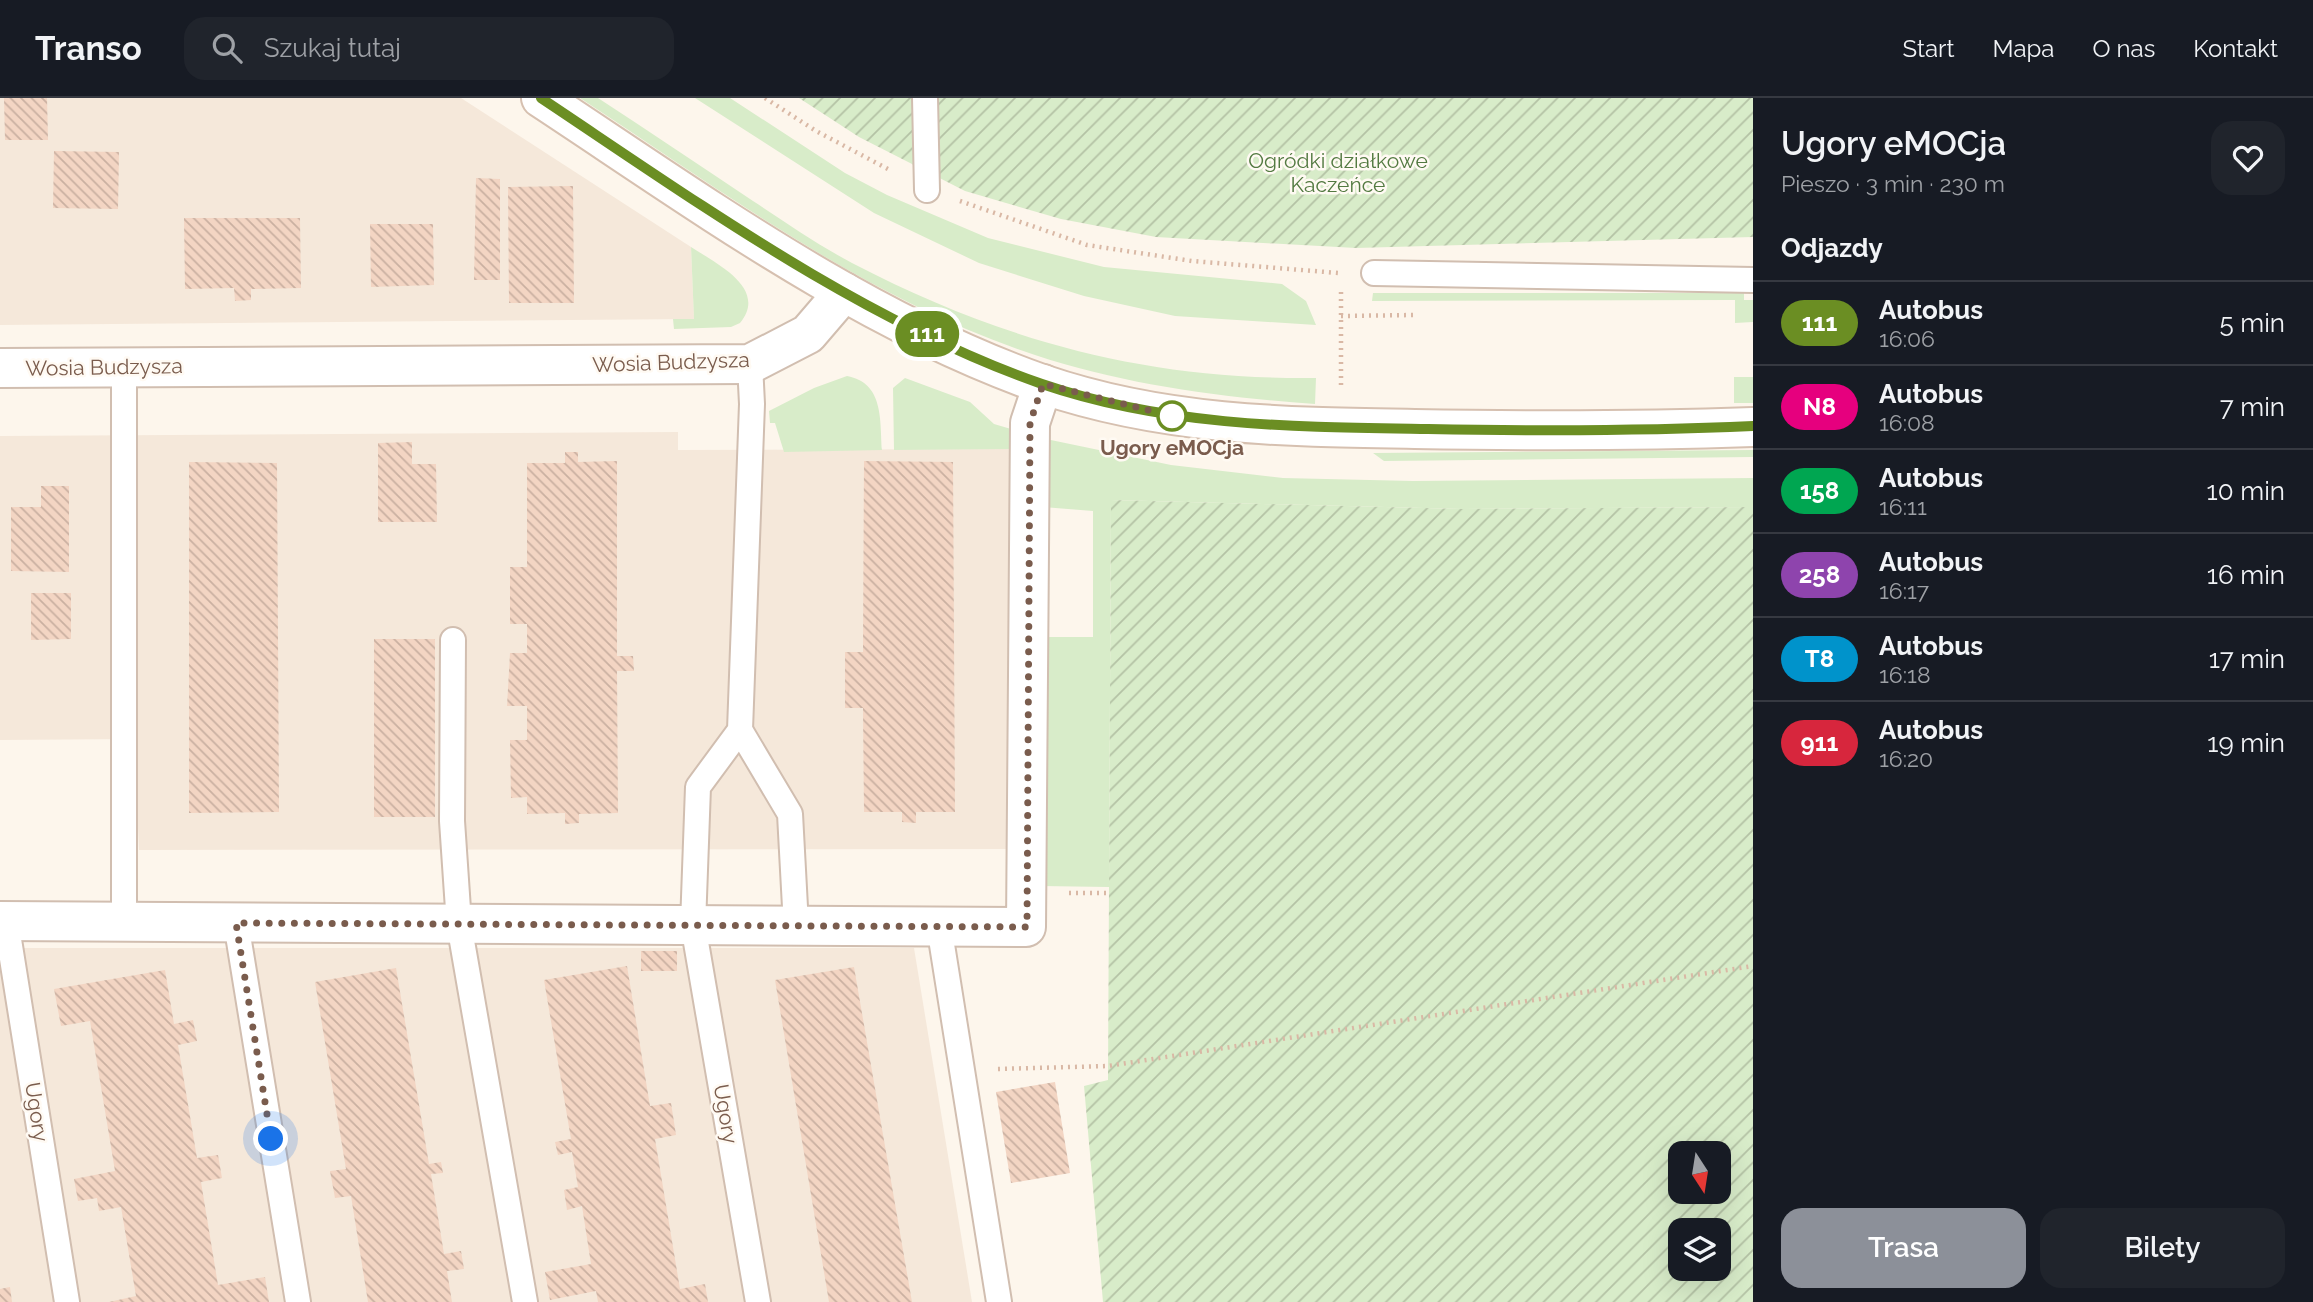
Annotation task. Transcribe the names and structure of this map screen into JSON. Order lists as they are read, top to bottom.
{
  "streets": {
    "street": ["Wosia Budzysza", "Ugory"]
  },
  "parks": ["Ogródki działkowe Kaczeńce"],
  "places": ["Ugory eMOCja"],
  "lines": ["bus line 111"],
  "north": "bottom",
  "page": {
    "header": "Transo",
    "search": "Szukaj tutaj",
    "nav": [
      "Start",
      "Mapa",
      "O nas",
      "Kontakt"
    ],
    "on_map": "111",
    "heading": [
      ["Ugory eMOCja", "Pieszo · 3 min · 230 m"],
      "Odjazdy"
    ],
    "list": [
      {
        "mark": "111",
        "name": "Autobus",
        "note": "16:06",
        "value": "5 min"
      },
      {
        "mark": "N8",
        "name": "Autobus",
        "note": "16:08",
        "value": "7 min"
      },
      {
        "mark": "158",
        "name": "Autobus",
        "note": "16:11",
        "value": "10 min"
      },
      {
        "mark": "258",
        "name": "Autobus",
        "note": "16:17",
        "value": "16 min"
      },
      {
        "mark": "T8",
        "name": "Autobus",
        "note": "16:18",
        "value": "17 min"
      },
      {
        "mark": "911",
        "name": "Autobus",
        "note": "16:20",
        "value": "19 min"
      }
    ],
    "buttons": ["Trasa", "Bilety"]
  }
}
